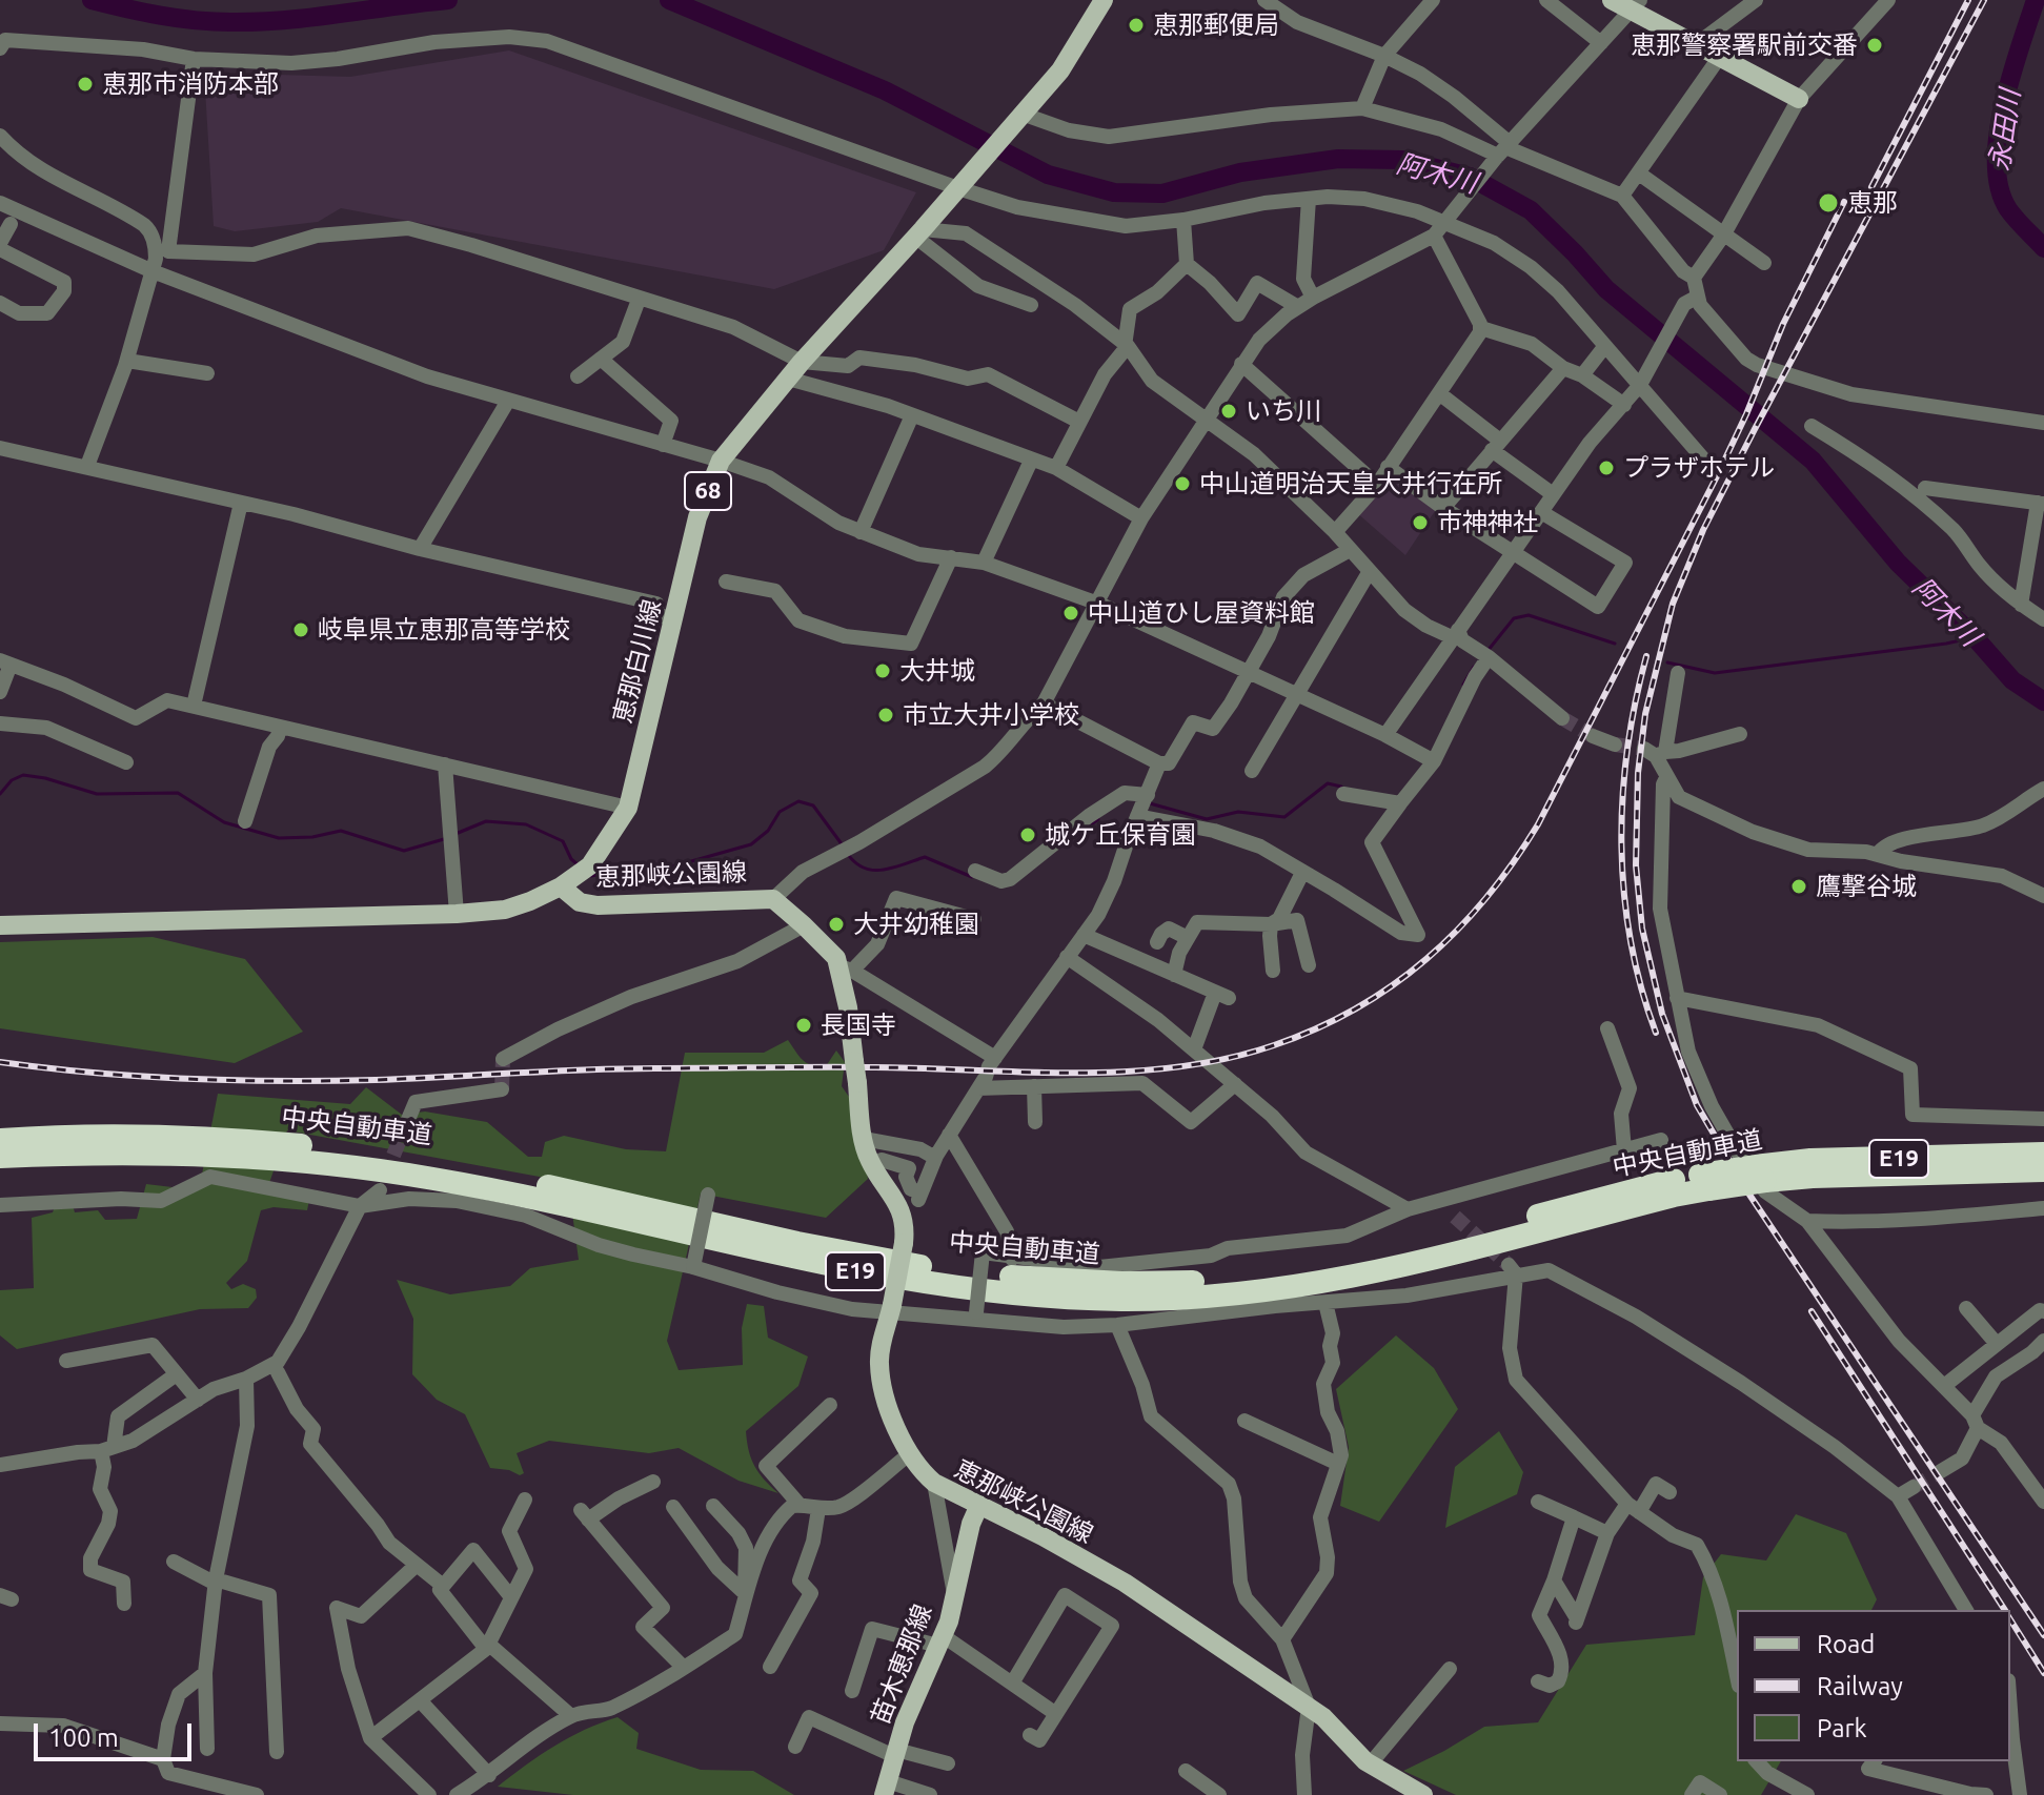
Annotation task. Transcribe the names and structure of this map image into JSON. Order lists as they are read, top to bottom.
{
  "streets": {
    "highway": ["中央自動車道", "E19"],
    "main road": [
      "68",
      "恵那白川線",
      "恵那峡公園線",
      "苗木恵那線"
    ]
  },
  "crossings": [
    ["恵那白川線", "恵那峡公園線"],
    ["恵那峡公園線", "苗木恵那線"]
  ],
  "water": ["永田川", "阿木川"],
  "places": [
    "恵那郵便局",
    "恵那警察署駅前交番",
    "恵那市消防本部",
    "恵那",
    "いち川",
    "プラザホテル",
    "中山道明治天皇大井行在所",
    "市神神社",
    "中山道ひし屋資料館",
    "岐阜県立恵那高等学校",
    "大井城",
    "市立大井小学校",
    "城ケ丘保育園",
    "鷹撃谷城",
    "大井幼稚園",
    "長国寺"
  ],
  "legend": ["Road", "Railway", "Park"],
  "scale_bar": "100 m"
}
